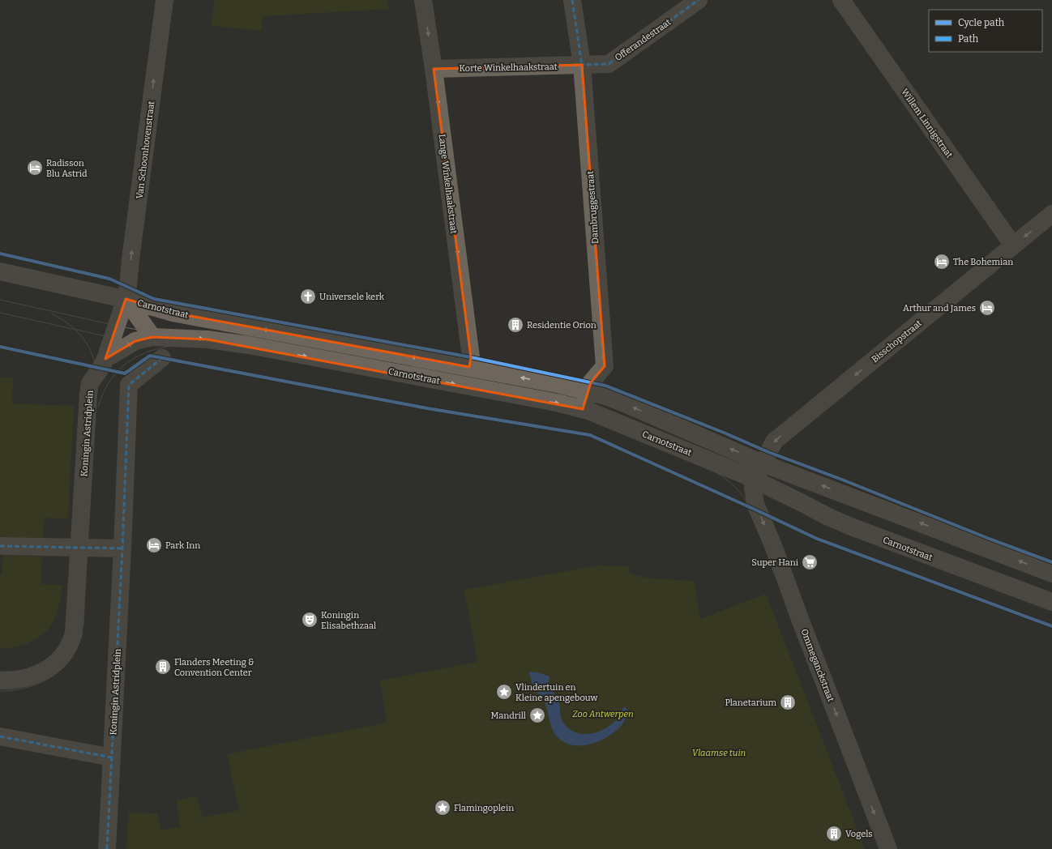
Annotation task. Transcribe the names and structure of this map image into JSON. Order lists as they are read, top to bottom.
{
  "streets": {
    "main road": ["Carnotstraat"],
    "street": [
      "Offerandestraat",
      "Korte Winkelhaakstraat",
      "Willem Linnigstraat",
      "Van Schoonhovenstraat",
      "Lange Winkelhaakstraat",
      "Dambruggestraat",
      "Bisschopstraat",
      "Koningin Astridplein",
      "Ommeganckstraat"
    ]
  },
  "crossings": [
    ["Offerandestraat", "Korte Winkelhaakstraat"],
    ["Offerandestraat", "Dambruggestraat"],
    ["Korte Winkelhaakstraat", "Lange Winkelhaakstraat"],
    ["Korte Winkelhaakstraat", "Dambruggestraat"],
    ["Willem Linnigstraat", "Bisschopstraat"],
    ["Van Schoonhovenstraat", "Carnotstraat"],
    ["Van Schoonhovenstraat", "Koningin Astridplein"],
    ["Lange Winkelhaakstraat", "Carnotstraat"],
    ["Dambruggestraat", "Carnotstraat"],
    ["Carnotstraat", "Bisschopstraat"],
    ["Carnotstraat", "Koningin Astridplein"],
    ["Carnotstraat", "Ommeganckstraat"],
    ["Bisschopstraat", "Ommeganckstraat"]
  ],
  "one_way": [
    "Van Schoonhovenstraat",
    "Lange Winkelhaakstraat",
    "Bisschopstraat",
    "Ommeganckstraat"
  ],
  "parks": ["Zoo Antwerpen", "Vlaamse tuin"],
  "places": {
    "hotel": [
      "Radisson Blu Astrid",
      "The Bohemian",
      "Arthur and James",
      "Park Inn"
    ],
    "church": ["Universele kerk"],
    "building": [
      "Residentie Orion",
      "Flanders Meeting & Convention Center",
      "Planetarium",
      "Vogels"
    ],
    "supermarket": ["Super Hani"],
    "theatre": ["Koningin Elisabethzaal"],
    "place": ["Vlindertuin en Kleine apengebouw", "Mandrill", "Flamingoplein"]
  },
  "legend": ["Cycle path", "Path"]
}
